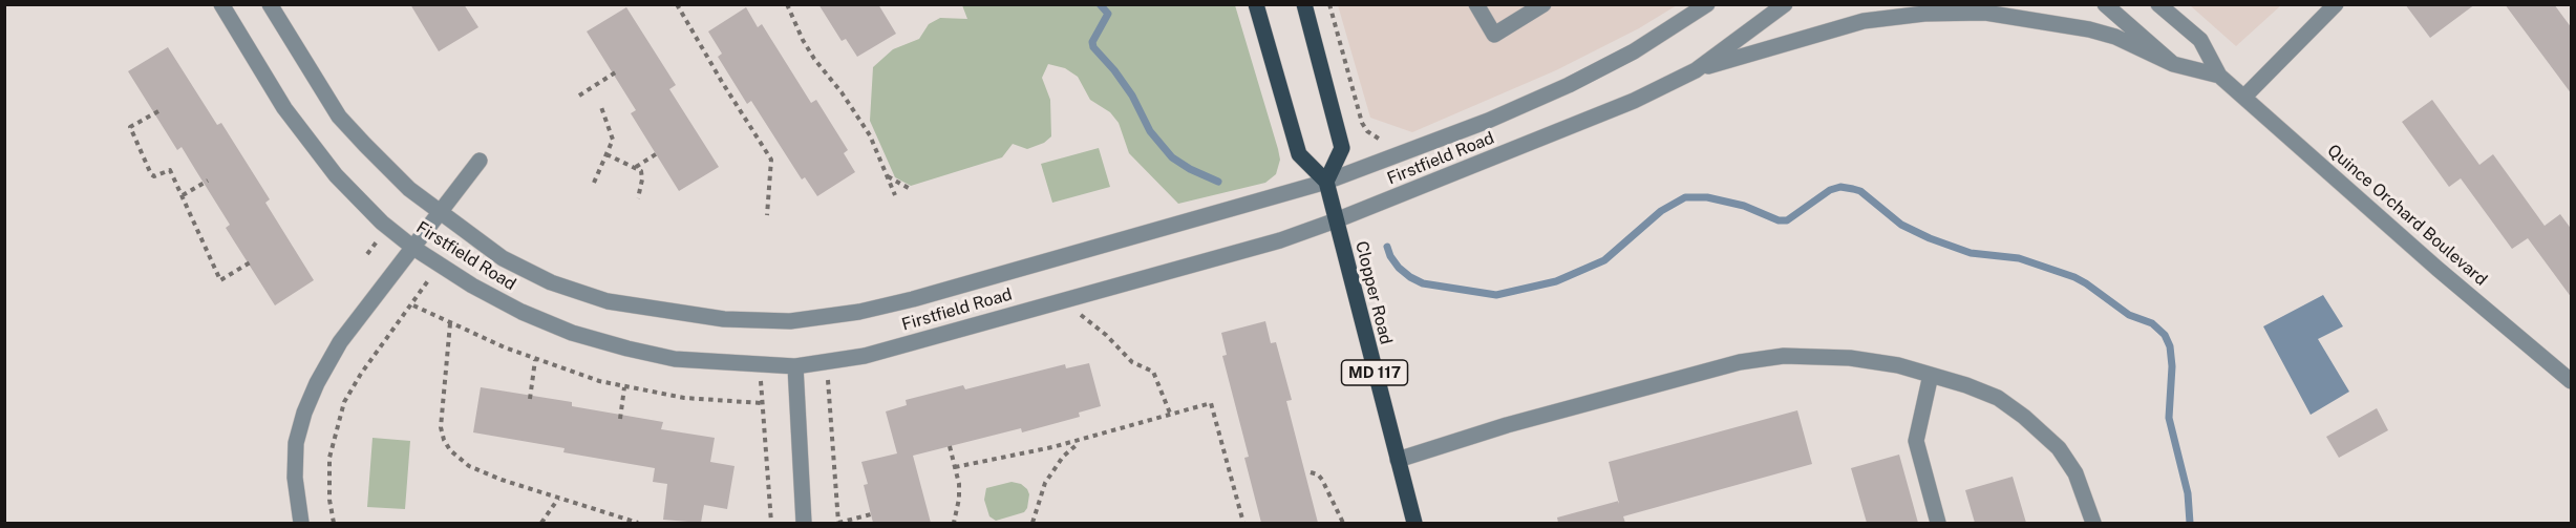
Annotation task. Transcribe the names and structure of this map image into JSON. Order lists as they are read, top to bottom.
{
  "streets": {
    "main road": ["Clopper Road", "MD 117"],
    "street": ["Firstfield Road", "Quince Orchard Boulevard"]
  },
  "crossings": [
    ["Firstfield Road", "Clopper Road"]
  ]
}
